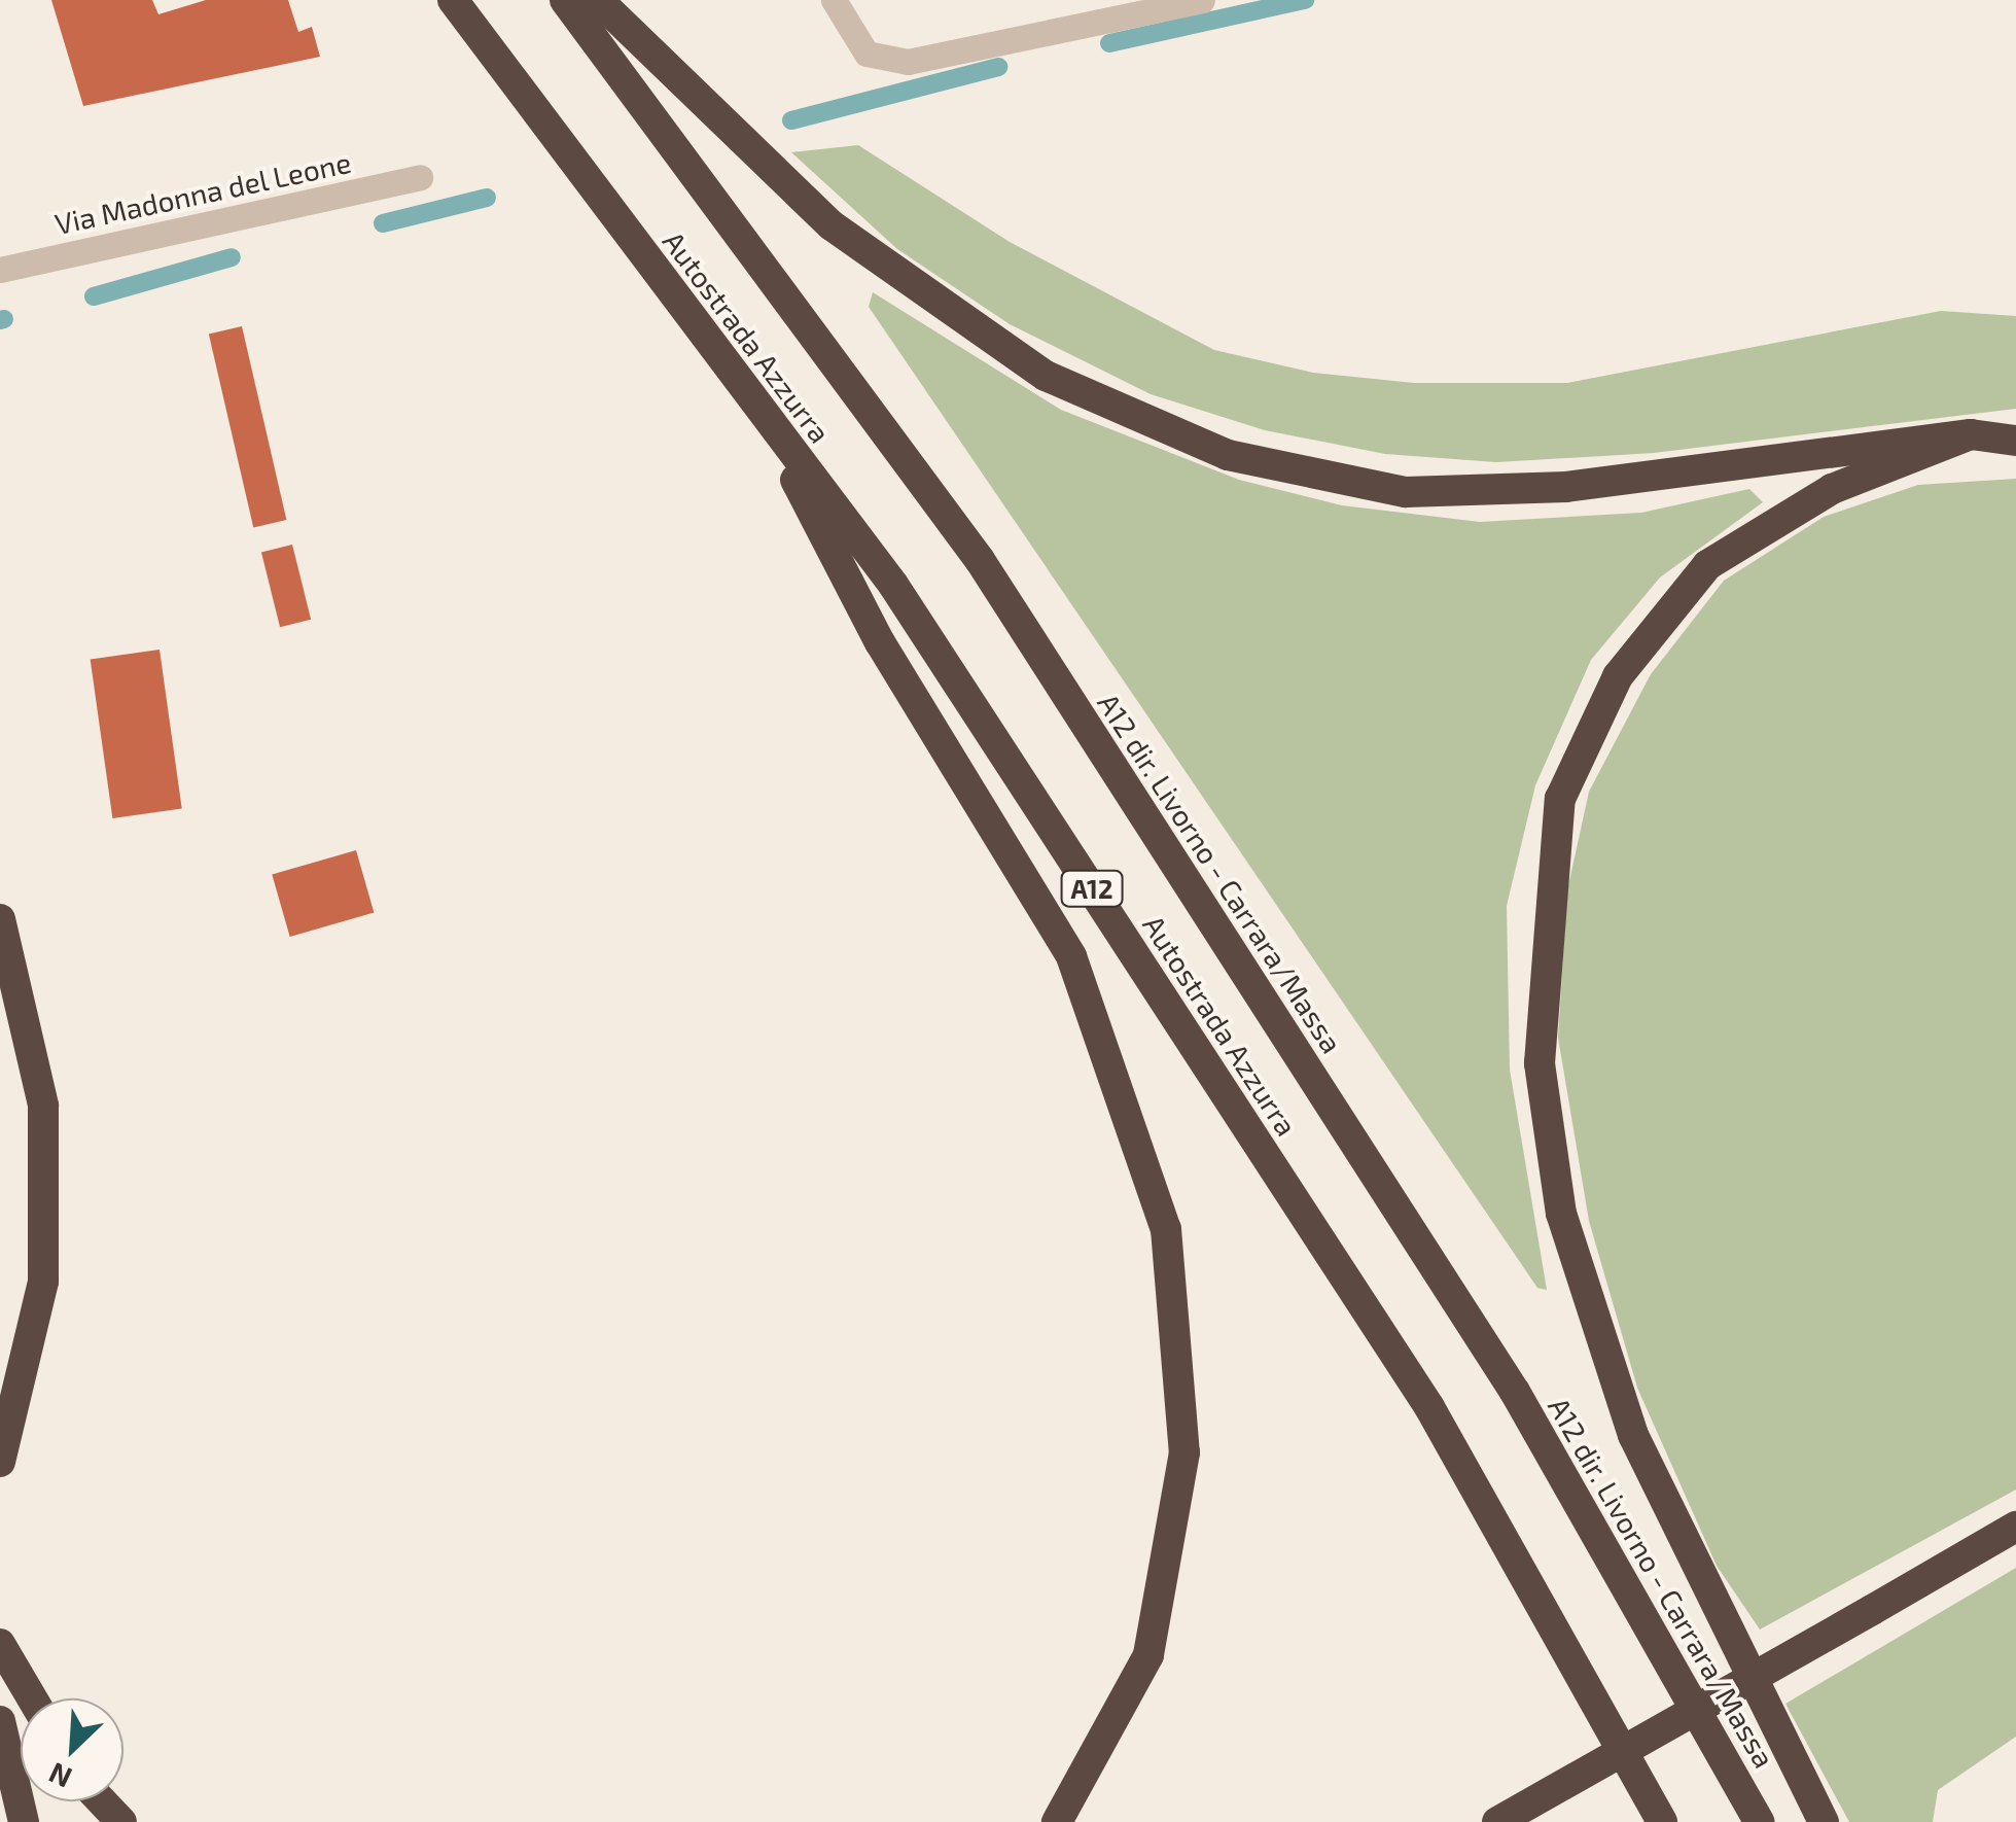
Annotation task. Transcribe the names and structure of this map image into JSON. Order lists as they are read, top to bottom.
{
  "streets": {
    "highway": ["Autostrada Azzurra", "A12 dir. Livorno - Carrara/Massa", "A12"],
    "street": ["Via Madonna del Leone"]
  },
  "north": "bottom left"
}
